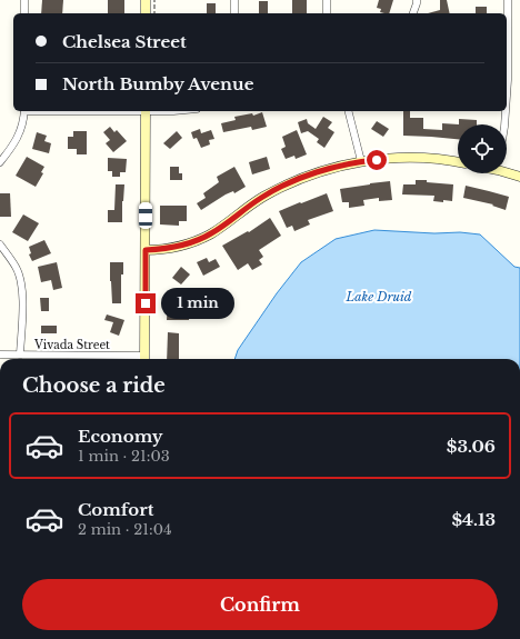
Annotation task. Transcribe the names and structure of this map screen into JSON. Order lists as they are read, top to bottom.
{
  "streets": {
    "street": ["Vivada Street"]
  },
  "water": ["Lake Druid"],
  "page": {
    "banner": ["Chelsea Street", "North Bumby Avenue"],
    "bubble": "1 min",
    "heading": "Choose a ride",
    "list": [
      {
        "name": "Economy",
        "note": "1 min · 21:03",
        "value": "$3.06"
      },
      {
        "name": "Comfort",
        "note": "2 min · 21:04",
        "value": "$4.13"
      }
    ],
    "buttons": "Confirm"
  }
}
